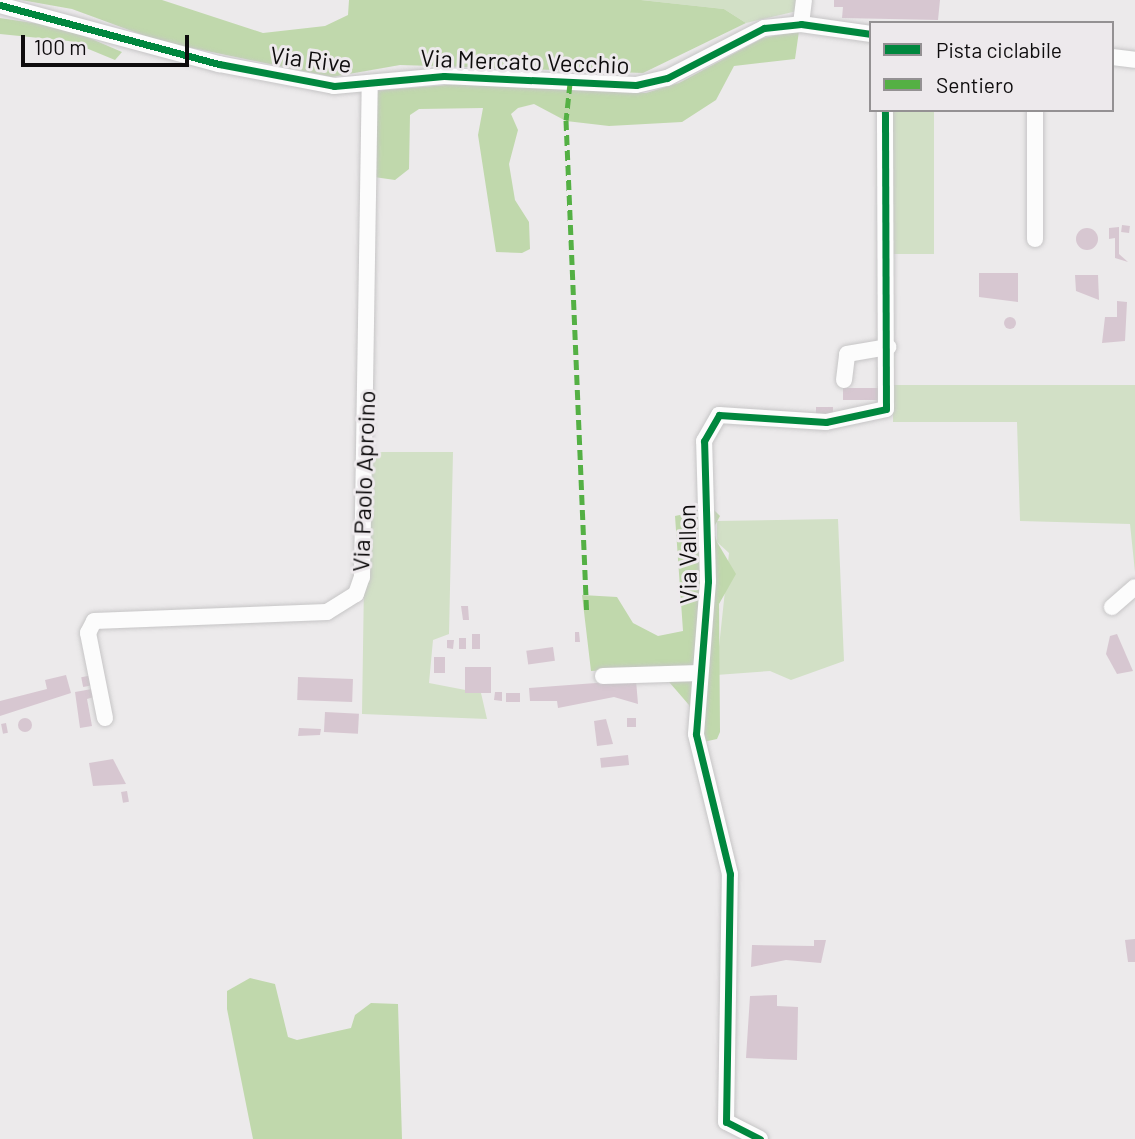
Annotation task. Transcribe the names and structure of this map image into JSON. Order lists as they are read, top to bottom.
{
  "streets": {
    "street": [
      "Via Rive",
      "Via Mercato Vecchio",
      "Via Paolo Aproino",
      "Via Vallon"
    ]
  },
  "crossings": [
    ["Via Rive", "Via Mercato Vecchio"],
    ["Via Rive", "Via Paolo Aproino"],
    ["Via Mercato Vecchio", "Via Paolo Aproino"]
  ],
  "legend": ["Pista ciclabile", "Sentiero"],
  "scale_bar": "100 m"
}
